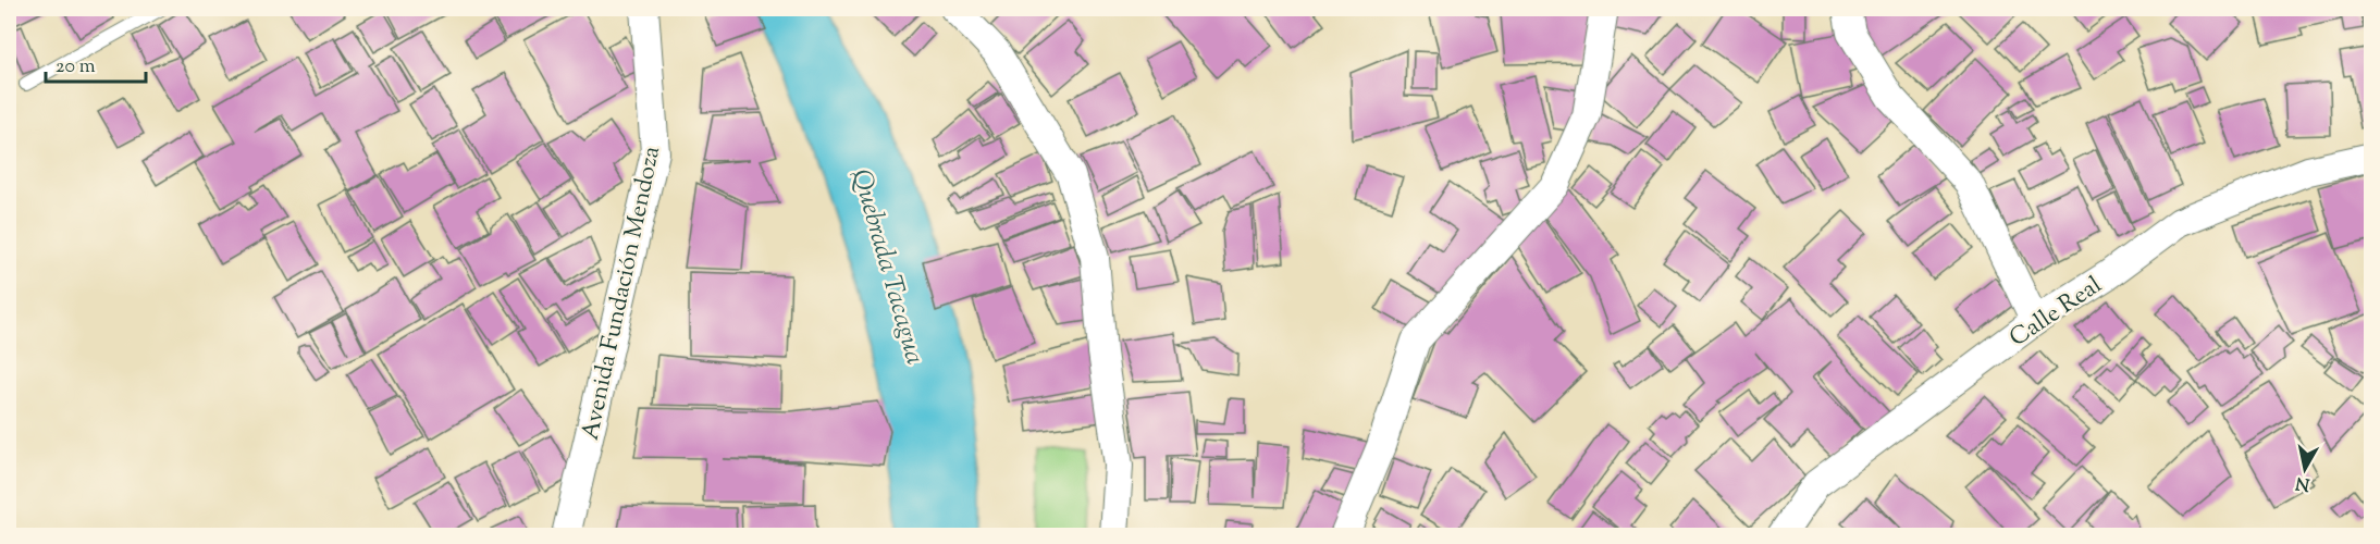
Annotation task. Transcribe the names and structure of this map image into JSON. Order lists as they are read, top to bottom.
{
  "streets": {
    "street": ["Avenida Fundación Mendoza", "Calle Real"]
  },
  "water": ["Quebrada Tacagua"],
  "scale_bar": "20 m",
  "north": "bottom"
}
